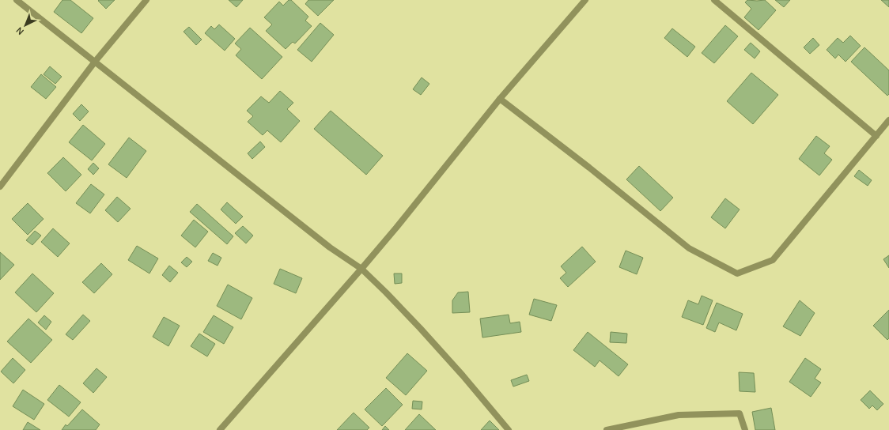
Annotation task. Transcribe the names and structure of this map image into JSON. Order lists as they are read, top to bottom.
{
  "north": "bottom left"
}
